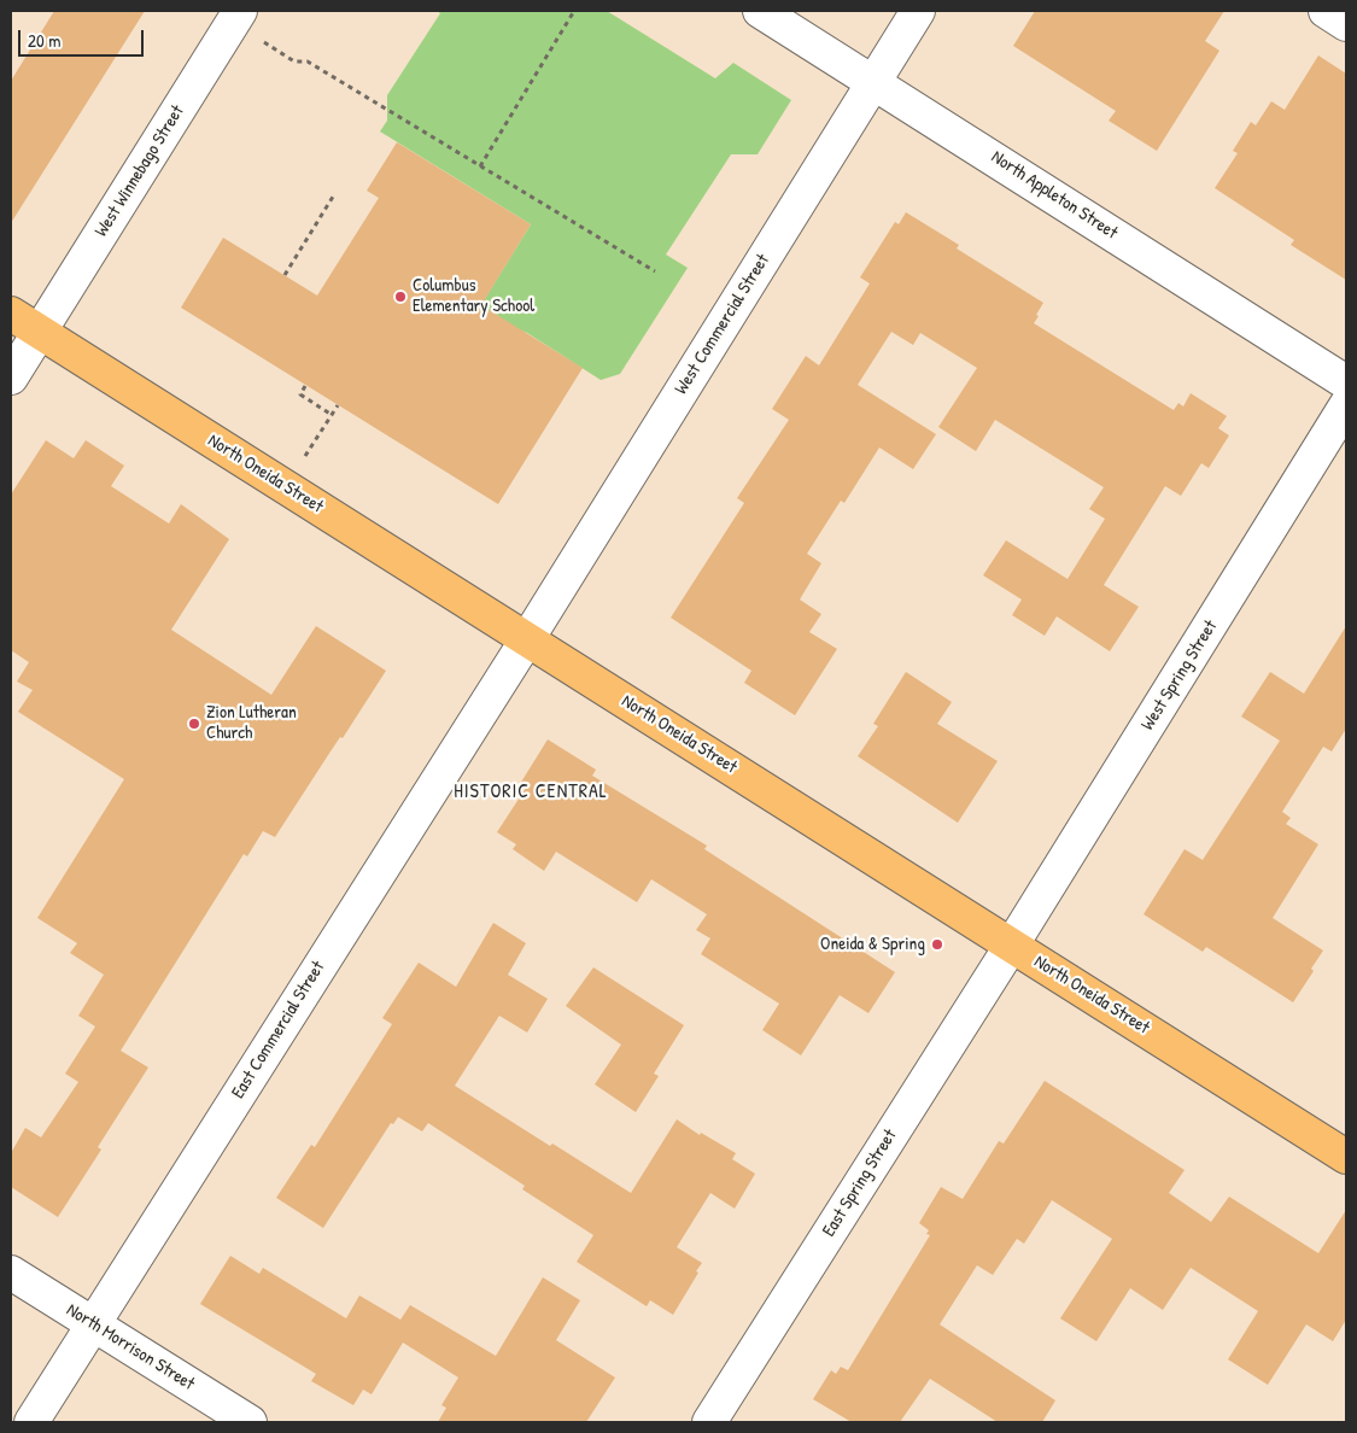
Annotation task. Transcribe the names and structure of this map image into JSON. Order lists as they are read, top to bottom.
{
  "streets": {
    "main road": ["North Oneida Street"],
    "street": [
      "West Winnebago Street",
      "North Appleton Street",
      "West Commercial Street",
      "West Spring Street",
      "East Commercial Street",
      "East Spring Street",
      "North Morrison Street"
    ]
  },
  "crossings": [
    ["West Winnebago Street", "North Oneida Street"],
    ["North Appleton Street", "West Commercial Street"],
    ["West Commercial Street", "North Oneida Street"],
    ["West Commercial Street", "East Commercial Street"],
    ["North Oneida Street", "West Spring Street"],
    ["North Oneida Street", "East Commercial Street"],
    ["North Oneida Street", "East Spring Street"],
    ["West Spring Street", "East Spring Street"],
    ["East Commercial Street", "North Morrison Street"]
  ],
  "districts": ["HISTORIC CENTRAL"],
  "places": ["Columbus Elementary School", "Zion Lutheran Church", "Oneida & Spring"],
  "scale_bar": "20 m"
}
